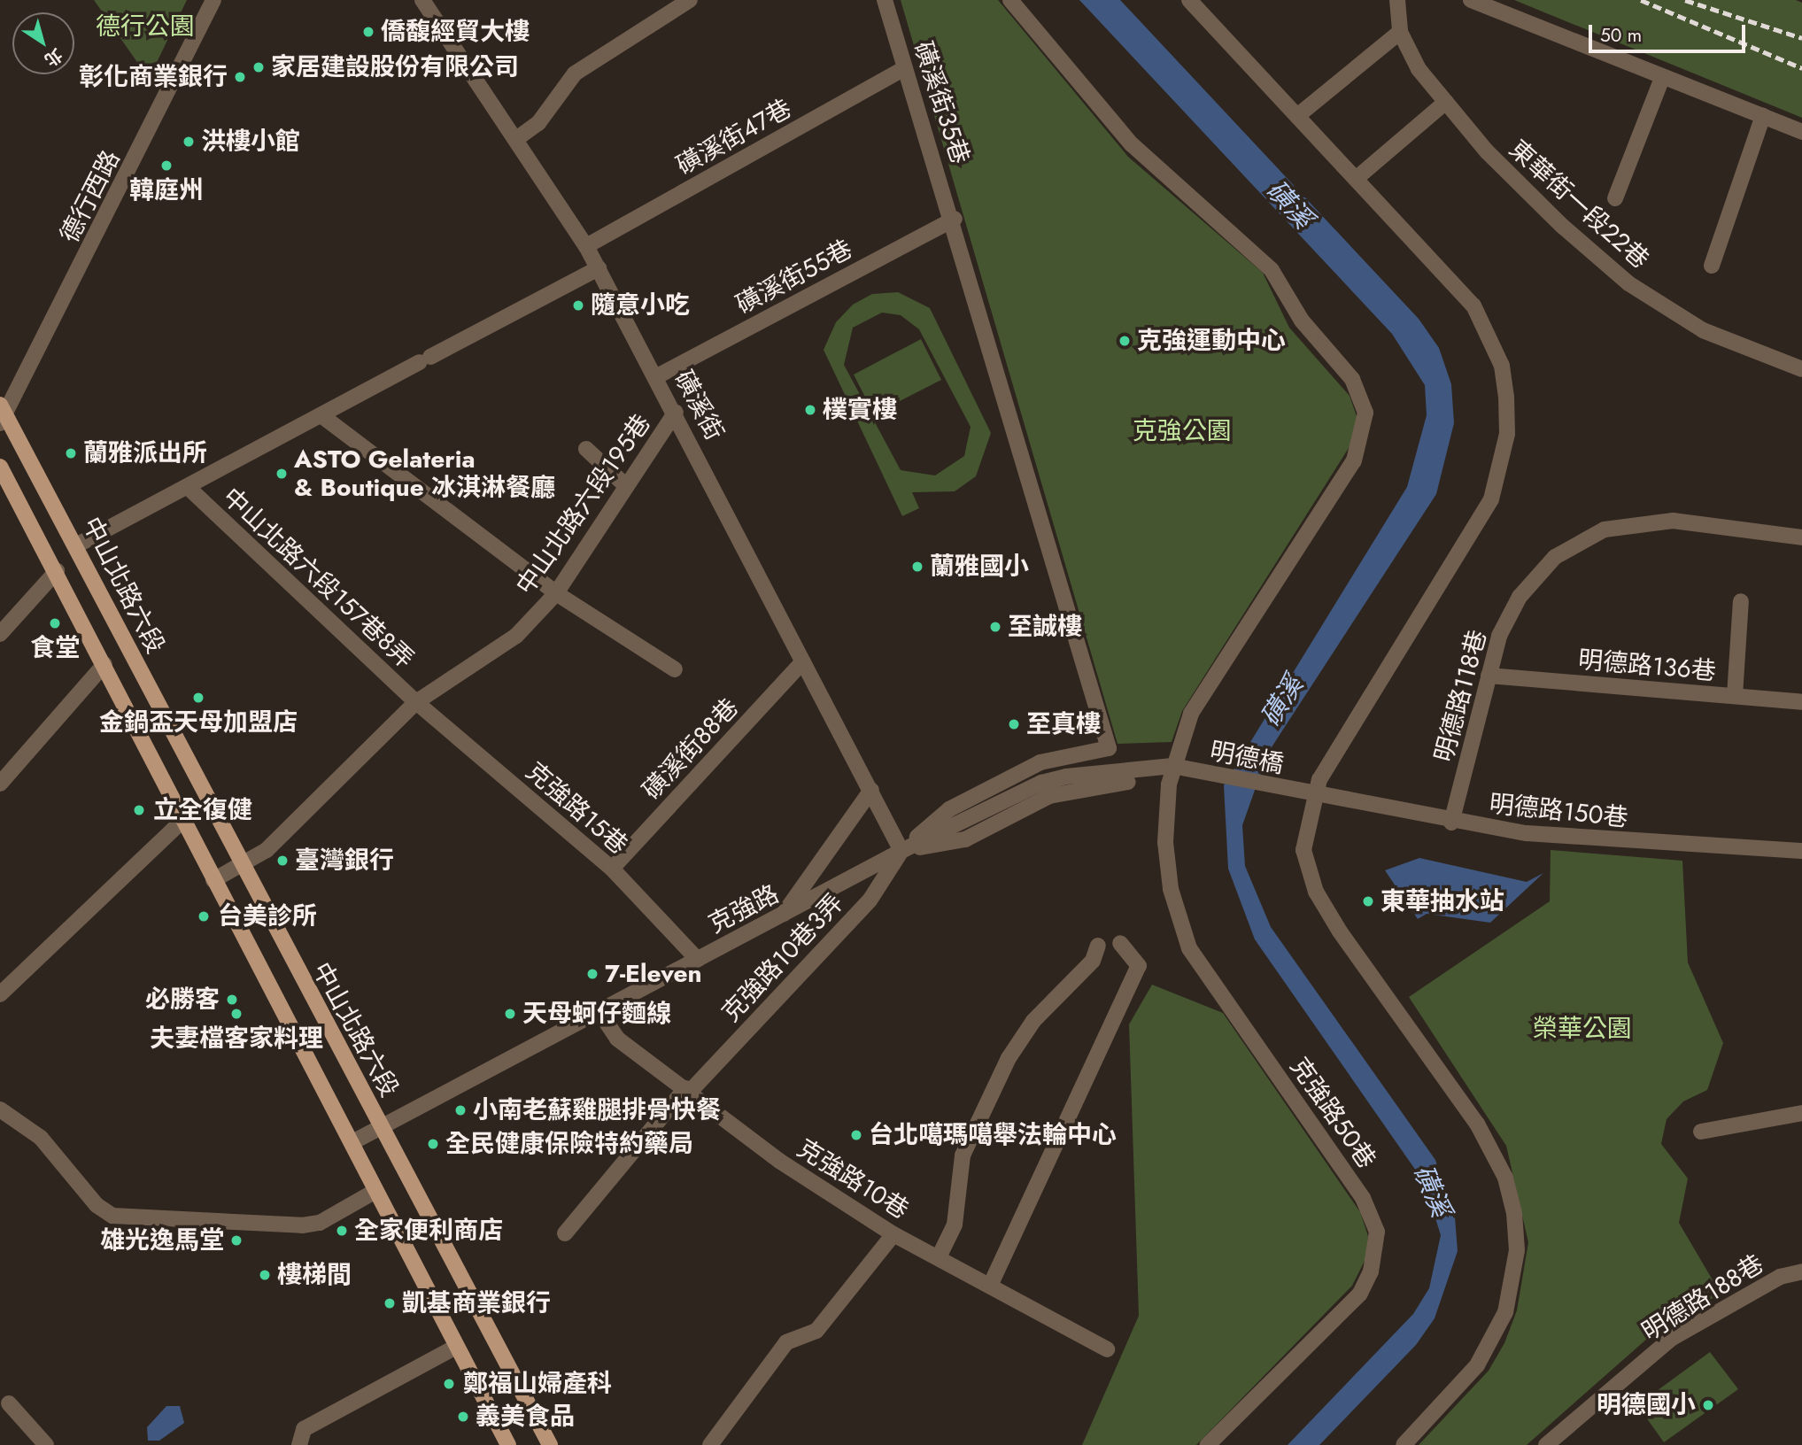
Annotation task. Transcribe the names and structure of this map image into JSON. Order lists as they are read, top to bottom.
{
  "streets": {
    "main road": ["中山北路六段"],
    "street": [
      "磺溪街35巷",
      "磺溪街47巷",
      "德行西路",
      "東華街一段22巷",
      "磺溪街55巷",
      "磺溪街",
      "中山北路六段195巷",
      "中山北路六段157巷8弄",
      "明德路136巷",
      "明德路118巷",
      "磺溪街88巷",
      "明德橋",
      "克強路15巷",
      "明德路150巷",
      "克強路",
      "克強路10巷3弄",
      "克強路50巷",
      "克強路10巷",
      "明德路188巷"
    ]
  },
  "crossings": [
    ["磺溪街35巷", "磺溪街47巷"],
    ["磺溪街35巷", "磺溪街55巷"],
    ["磺溪街35巷", "磺溪街"],
    ["磺溪街35巷", "克強路"],
    ["磺溪街35巷", "克強路10巷3弄"],
    ["磺溪街47巷", "磺溪街"],
    ["德行西路", "中山北路六段"],
    ["磺溪街55巷", "磺溪街"],
    ["磺溪街", "中山北路六段195巷"],
    ["磺溪街", "磺溪街88巷"],
    ["磺溪街", "克強路"],
    ["磺溪街", "克強路10巷3弄"],
    ["中山北路六段195巷", "中山北路六段157巷8弄"],
    ["中山北路六段195巷", "中山北路六段"],
    ["中山北路六段195巷", "克強路15巷"],
    ["中山北路六段157巷8弄", "克強路15巷"],
    ["中山北路六段", "克強路"],
    ["明德路136巷", "明德路118巷"],
    ["明德路118巷", "明德路150巷"],
    ["磺溪街88巷", "克強路15巷"],
    ["明德橋", "明德路150巷"],
    ["明德橋", "克強路"],
    ["明德橋", "克強路50巷"],
    ["克強路15巷", "克強路"],
    ["克強路", "克強路10巷3弄"],
    ["克強路", "克強路50巷"],
    ["克強路", "克強路10巷"],
    ["克強路10巷3弄", "克強路10巷"]
  ],
  "water": ["磺溪"],
  "parks": ["德行公園", "克強公園", "榮華公園"],
  "places": [
    "僑馥經貿大樓",
    "家居建設股份有限公司",
    "彰化商業銀行",
    "洪樓小館",
    "韓庭州",
    "隨意小吃",
    "克強運動中心",
    "樸實樓",
    "蘭雅派出所",
    "ASTO Gelateria & Boutique 冰淇淋餐廳",
    "蘭雅國小",
    "食堂",
    "至誠樓",
    "金鍋盃天母加盟店",
    "至真樓",
    "立全復健",
    "臺灣銀行",
    "東華抽水站",
    "台美診所",
    "7-Eleven",
    "必勝客",
    "夫妻檔客家料理",
    "天母蚵仔麵線",
    "小南老蘇雞腿排骨快餐",
    "台北噶瑪噶舉法輪中心",
    "全民健康保險特約藥局",
    "全家便利商店",
    "雄光逸馬堂",
    "樓梯間",
    "凱基商業銀行",
    "鄭福山婦產科",
    "明德國小",
    "義美食品"
  ],
  "scale_bar": "50 m",
  "north": "bottom right"
}
